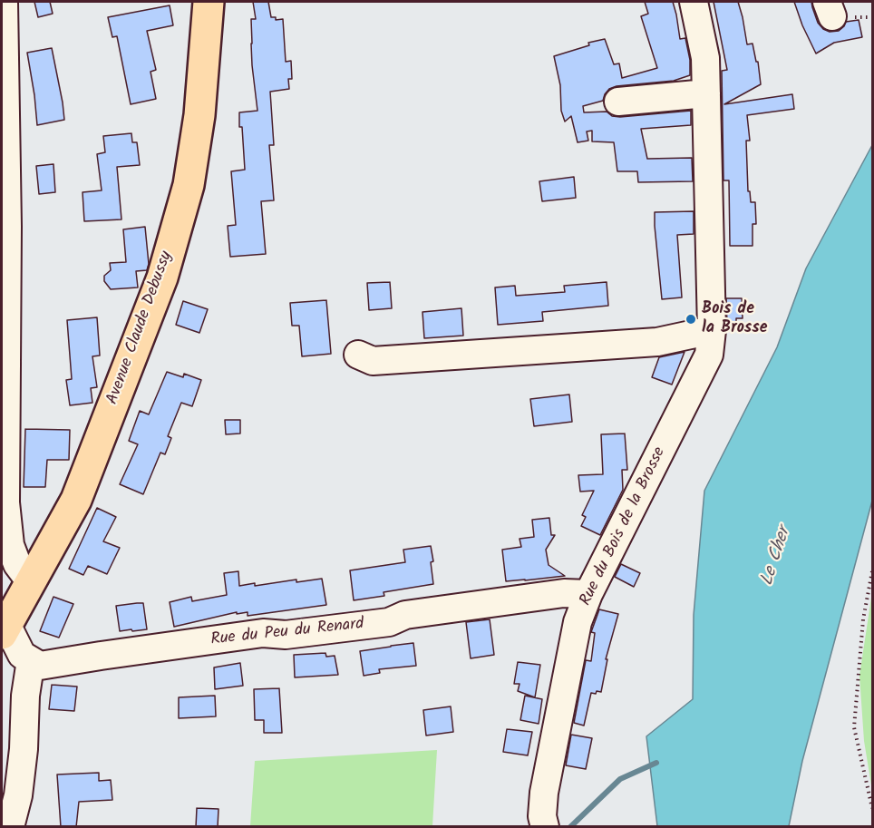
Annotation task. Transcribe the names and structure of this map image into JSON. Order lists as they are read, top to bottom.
{
  "streets": {
    "main road": ["Avenue Claude Debussy"],
    "street": ["Rue du Bois de la Brosse", "Rue du Peu du Renard"]
  },
  "crossings": [
    ["Rue du Bois de la Brosse", "Rue du Peu du Renard"]
  ],
  "water": ["Le Cher"],
  "places": ["Bois de la Brosse"]
}
